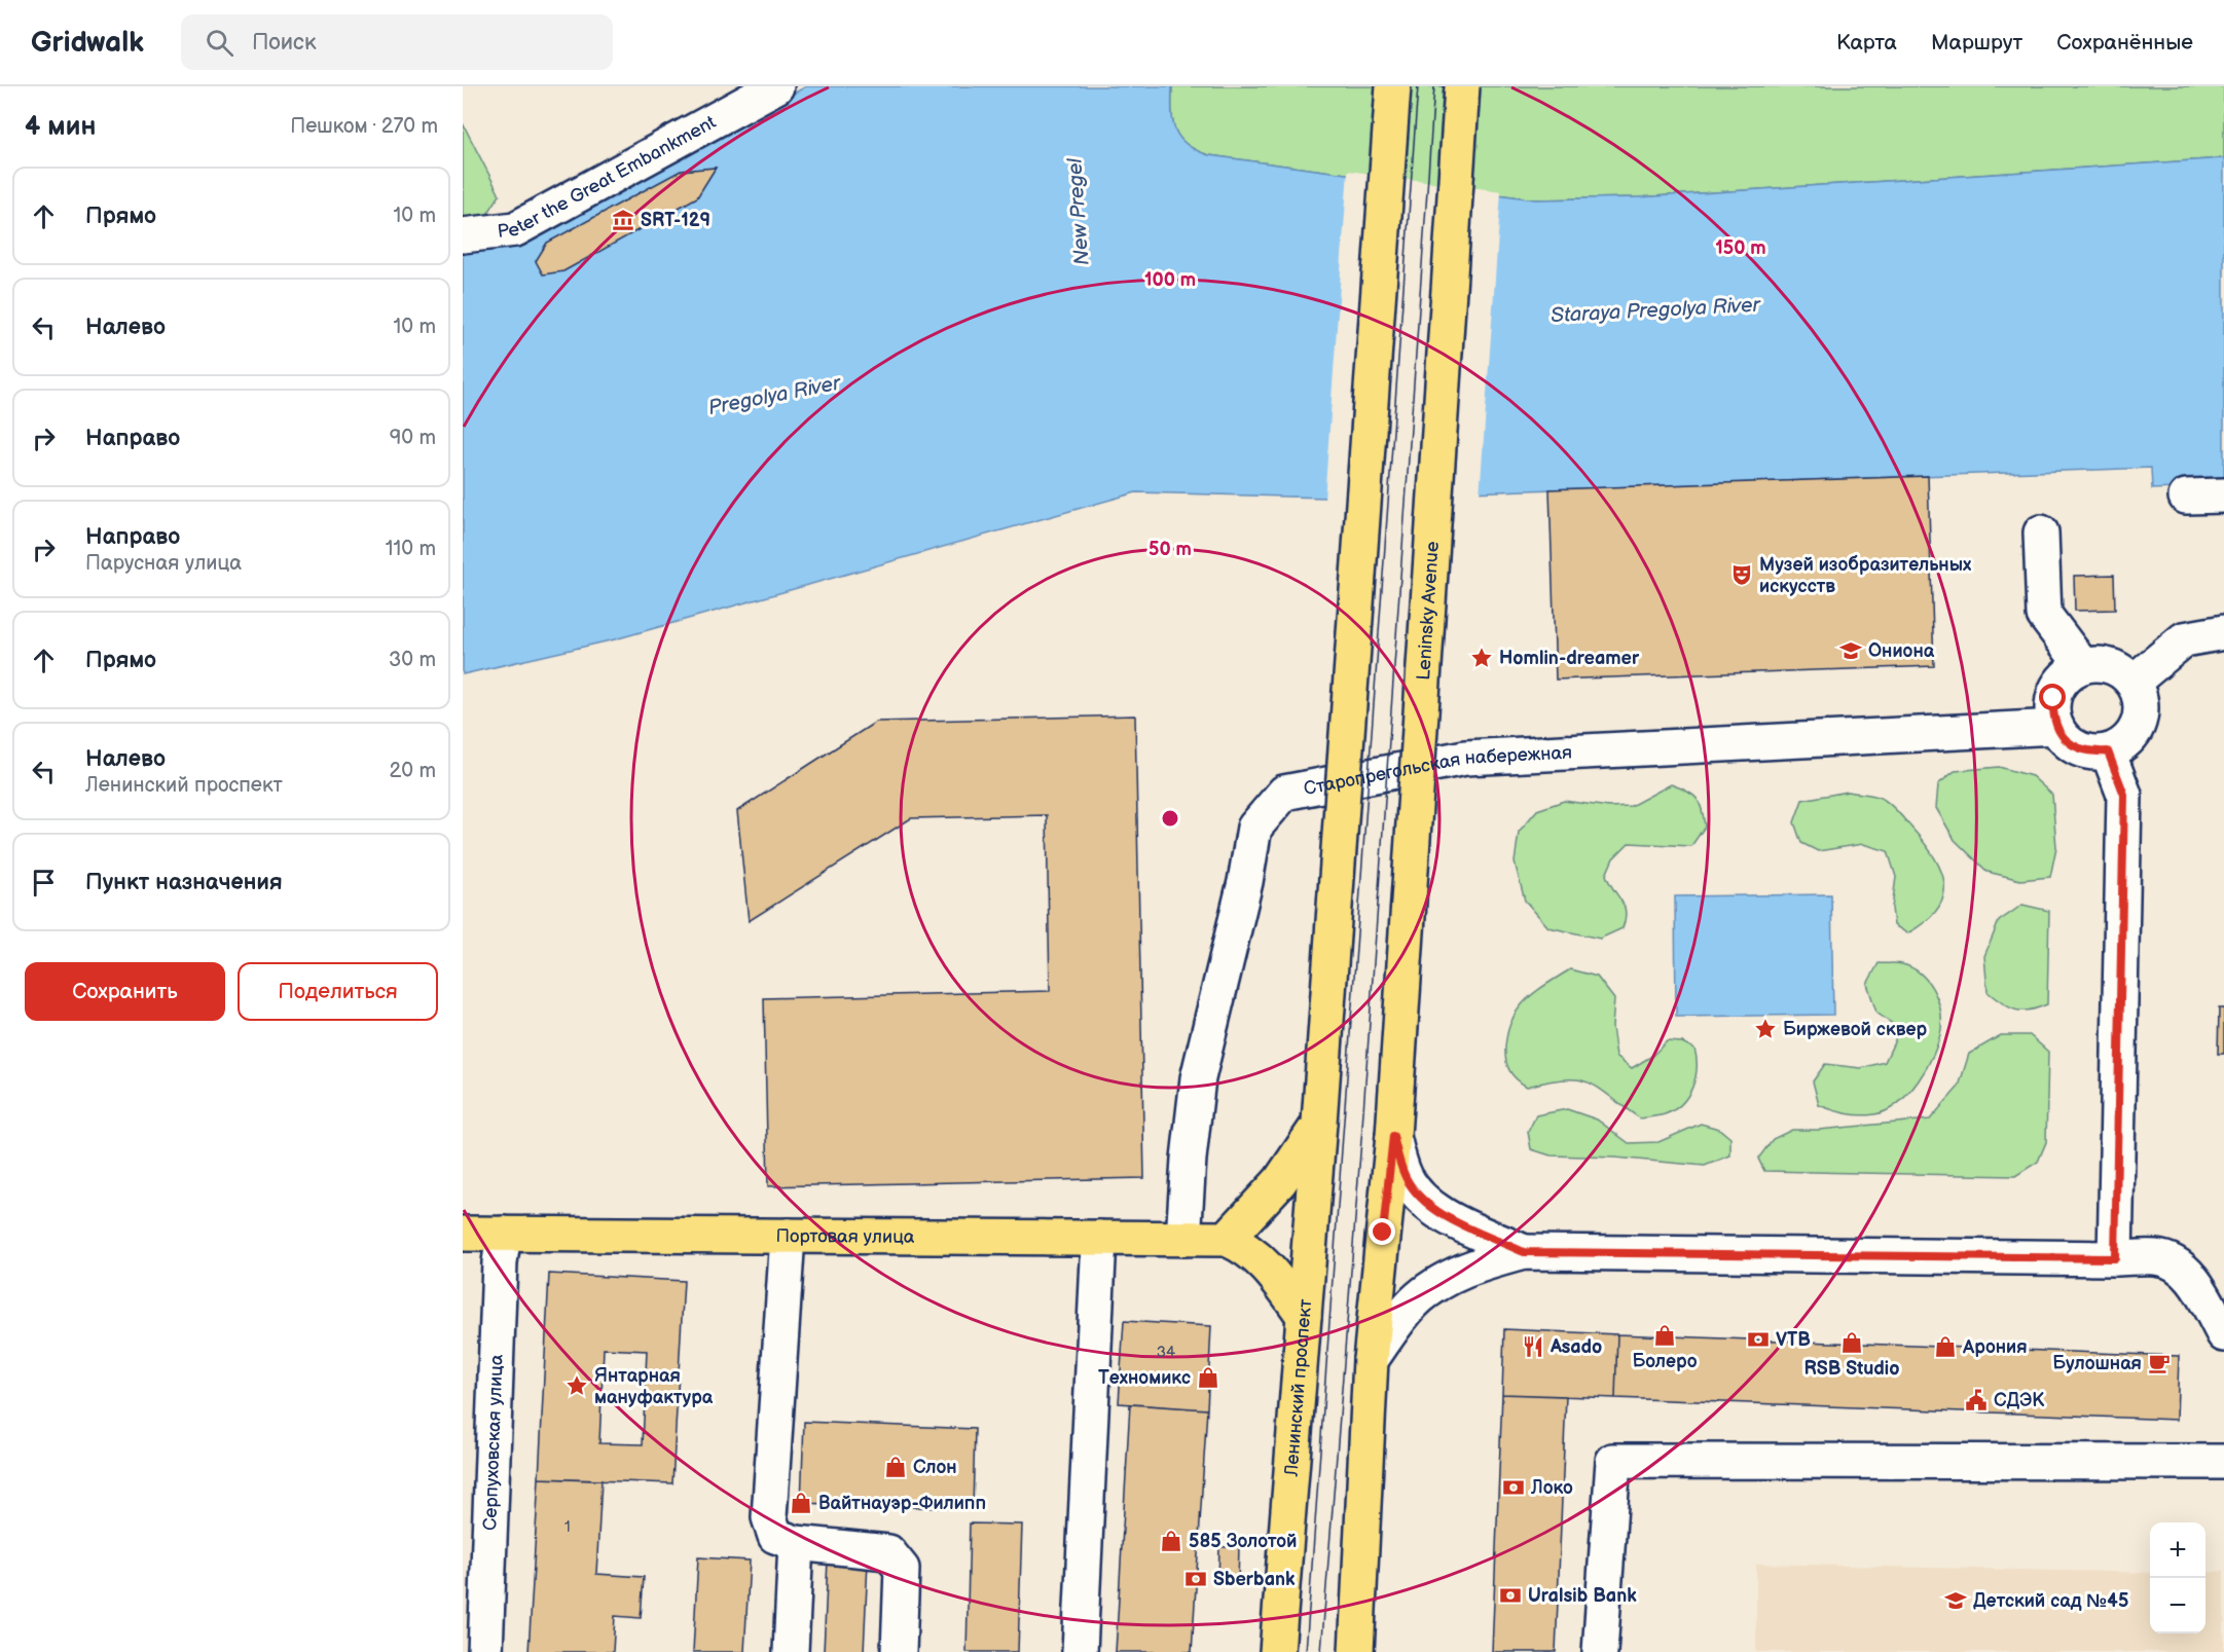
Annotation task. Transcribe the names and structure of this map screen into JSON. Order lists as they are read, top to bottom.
{
  "streets": {
    "main road": ["Leninsky Avenue", "Портовая улица", "Ленинский проспект"],
    "street": ["Peter the Great Embankment", "Старопрегольская набережная", "Серпуховская улица"]
  },
  "crossings": [
    ["Старопрегольская набережная", "Портовая улица"],
    ["Портовая улица", "Серпуховская улица"]
  ],
  "water": ["New Pregel", "Staraya Pregolya River", "Pregolya River"],
  "places": {
    "museum": ["SRT-129"],
    "theatre": ["Музей изобразительных искусств"],
    "school or university": ["Ониона", "Детский сад №45"],
    "place": ["Homlin-dreamer", "Биржевой сквер", "Янтарная мануфактура"],
    "shop": [
      "Болеро",
      "RSB Studio",
      "Арония",
      "Техномикс",
      "Слон",
      "Вайтнауэр-Филипп",
      "585 Золотой"
    ],
    "bank": [
      "VTB",
      "Локо",
      "Sberbank",
      "Uralsib Bank"
    ],
    "restaurant": ["Asado"],
    "cafe": ["Булошная"],
    "public building": ["СДЭК"]
  },
  "house_numbers": ["34", "1"],
  "page": {
    "header": "Gridwalk",
    "search": "Поиск",
    "nav": ["Карта", "Маршрут", "Сохранённые"],
    "heading": ["4 мин", "Пешком · 270 m"],
    "list": [
      ["Прямо", "10 m"],
      ["Налево", "10 m"],
      ["Направо", "90 m"],
      ["Направо", "Парусная улица", "110 m"],
      ["Прямо", "30 m"],
      ["Налево", "Ленинский проспект", "20 m"],
      "Пункт назначения"
    ],
    "buttons": ["Сохранить", "Поделиться"],
    "map_buttons": ["+", "−"]
  },
  "rings": ["150 m", "100 m", "50 m"]
}
